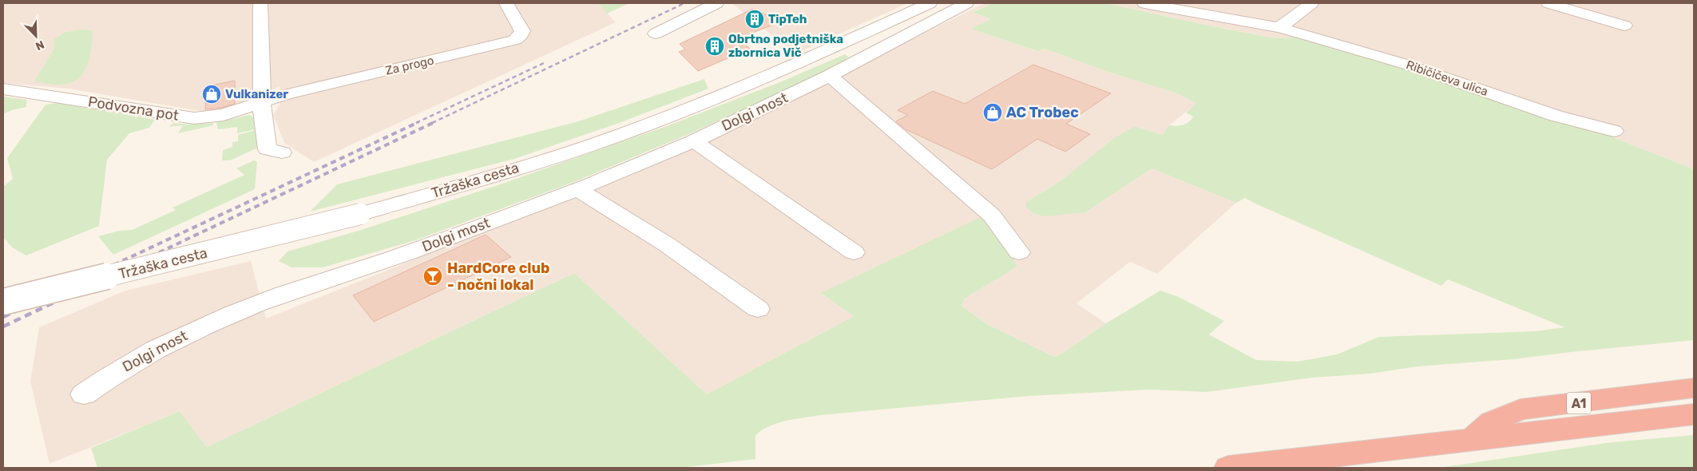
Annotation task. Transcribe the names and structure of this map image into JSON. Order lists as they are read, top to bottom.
{
  "streets": {
    "highway": ["A1"],
    "street": [
      "Za progo",
      "Ribičičeva ulica",
      "Podvozna pot",
      "Dolgi most",
      "Tržaška cesta"
    ]
  },
  "crossings": [
    ["Za progo", "Podvozna pot"]
  ],
  "places": {
    "building": ["TipTeh", "Obrtno podjetniška zbornica Vič"],
    "shop": ["Vulkanizer", "AC Trobec"],
    "bar": ["HardCore club - nočni lokal"]
  },
  "north": "bottom right"
}
